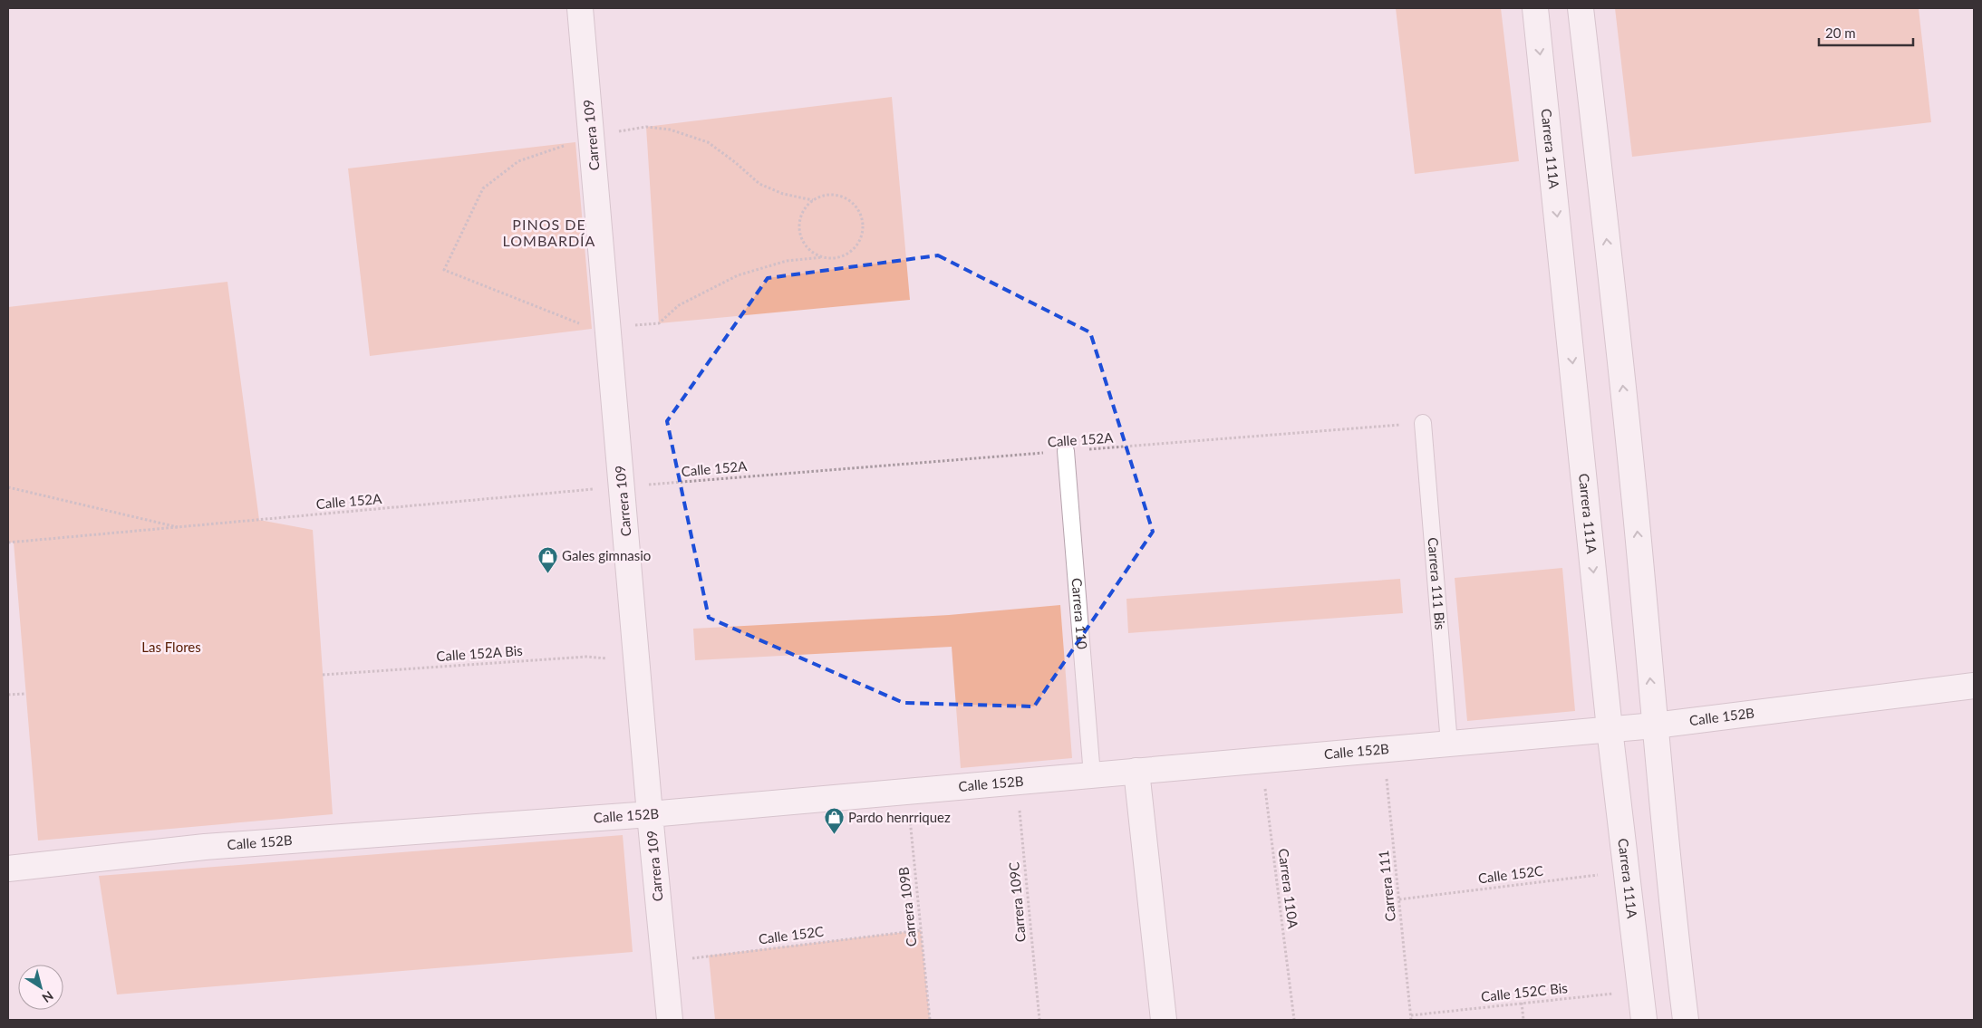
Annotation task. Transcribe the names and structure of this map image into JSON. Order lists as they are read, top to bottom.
{
  "streets": {
    "street": ["Carrera 109", "Carrera 111A", "Calle 152B"],
    "lane": ["Carrera 111 Bis", "Carrera 110"],
    "path": [
      "Calle 152A",
      "Calle 152A Bis",
      "Calle 152C",
      "Carrera 111",
      "Carrera 110A",
      "Carrera 109C",
      "Carrera 109B",
      "Calle 152C Bis"
    ]
  },
  "crossings": [
    ["Carrera 109", "Calle 152A"],
    ["Carrera 109", "Calle 152A Bis"],
    ["Carrera 109", "Calle 152B"],
    ["Carrera 109", "Calle 152C"],
    ["Carrera 111A", "Calle 152B"],
    ["Carrera 111A", "Calle 152C"],
    ["Carrera 111A", "Calle 152C Bis"],
    ["Calle 152A", "Carrera 111 Bis"],
    ["Calle 152A", "Carrera 110"],
    ["Carrera 111 Bis", "Calle 152B"],
    ["Carrera 110", "Calle 152B"],
    ["Calle 152B", "Carrera 111"],
    ["Calle 152B", "Carrera 110A"],
    ["Calle 152B", "Carrera 109C"],
    ["Calle 152B", "Carrera 109B"],
    ["Calle 152C", "Carrera 111"],
    ["Calle 152C", "Carrera 109B"],
    ["Carrera 111", "Calle 152C Bis"]
  ],
  "districts": ["PINOS DE LOMBARDÍA"],
  "parks": ["Las Flores"],
  "places": {
    "shop": ["Gales gimnasio", "Pardo henrriquez"]
  },
  "scale_bar": "20 m",
  "north": "bottom right"
}
